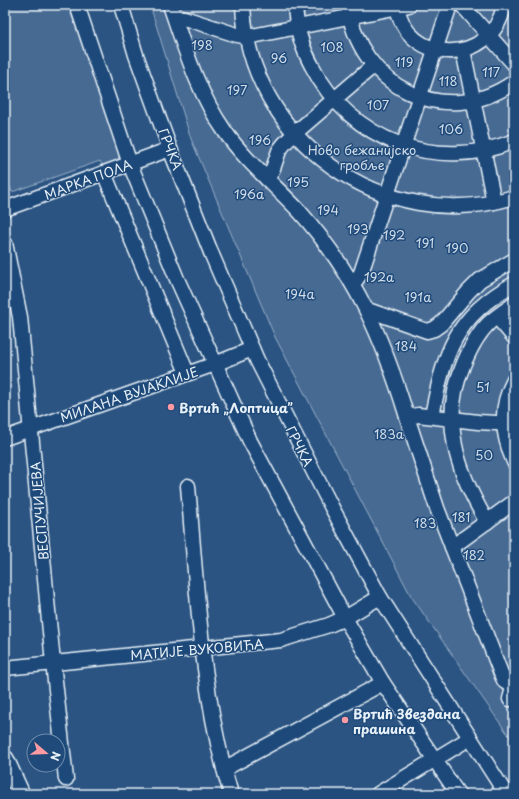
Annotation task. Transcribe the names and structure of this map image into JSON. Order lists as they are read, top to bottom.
{
  "streets": {
    "street": [
      "ГРЧКА",
      "МАРКА ПОЛА",
      "МИЛАНА ВУЈАКЛИЈЕ",
      "ВЕСПУЧИЈЕВА",
      "МАТИЈЕ ВУКОВИЋА"
    ]
  },
  "crossings": [
    ["ГРЧКА", "МАРКА ПОЛА"],
    ["ГРЧКА", "МИЛАНА ВУЈАКЛИЈЕ"],
    ["ГРЧКА", "МАТИЈЕ ВУКОВИЋА"],
    ["МИЛАНА ВУЈАКЛИЈЕ", "ВЕСПУЧИЈЕВА"],
    ["ВЕСПУЧИЈЕВА", "МАТИЈЕ ВУКОВИЋА"]
  ],
  "parks": [
    "198",
    "108",
    "96",
    "119",
    "117",
    "118",
    "197",
    "107",
    "106",
    "196",
    "Ново бежанијско гробље",
    "195",
    "196a",
    "194",
    "193",
    "192",
    "191",
    "190",
    "192а",
    "194a",
    "191a",
    "184",
    "51",
    "183a",
    "50",
    "181",
    "183",
    "182"
  ],
  "places": ["Вртић „Лоптица”", "Вртић Звездана прашина"],
  "north": "right"
}
